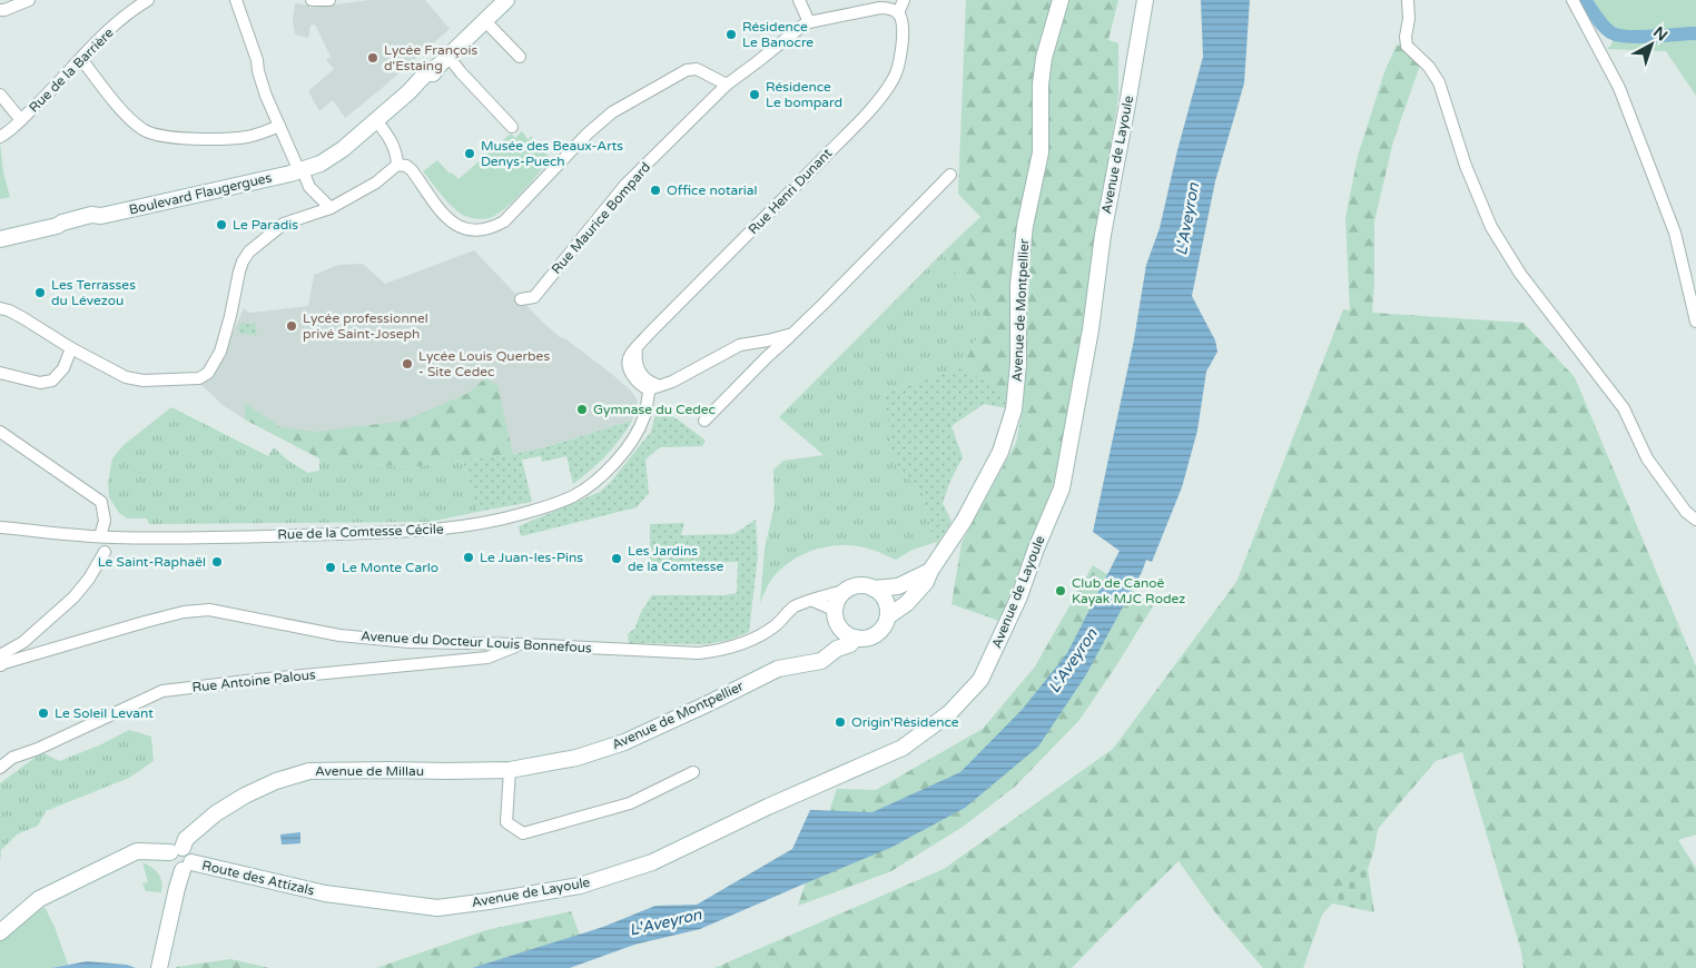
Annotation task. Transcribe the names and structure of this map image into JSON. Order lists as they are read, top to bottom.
{
  "streets": {
    "street": [
      "Rue de la Barrière",
      "Avenue de Layoule",
      "Rue Henri Dunant",
      "Boulevard Flaugergues",
      "Rue Maurice Bompard",
      "Avenue de Montpellier",
      "Rue de la Comtesse Cécile",
      "Avenue du Docteur Louis Bonnefous",
      "Rue Antoine Palous",
      "Avenue de Millau",
      "Route des Attizals"
    ]
  },
  "crossings": [
    ["Avenue de Layoule", "Route des Attizals"],
    ["Rue Henri Dunant", "Rue de la Comtesse Cécile"],
    ["Avenue de Montpellier", "Avenue du Docteur Louis Bonnefous"],
    ["Avenue de Montpellier", "Avenue de Millau"],
    ["Avenue du Docteur Louis Bonnefous", "Rue Antoine Palous"],
    ["Avenue de Millau", "Route des Attizals"]
  ],
  "water": ["L'Aveyron"],
  "places": [
    "Résidence Le Banocre",
    "Lycée François d'Estaing",
    "Résidence Le bompard",
    "Musée des Beaux-Arts Denys-Puech",
    "Office notarial",
    "Le Paradis",
    "Les Terrasses du Lévezou",
    "Lycée professionnel privé Saint-Joseph",
    "Lycée Louis Querbes - Site Cedec",
    "Gymnase du Cedec",
    "Le Juan-les-Pins",
    "Les Jardins de la Comtesse",
    "Le Saint-Raphaël",
    "Le Monte Carlo",
    "Club de Canoë Kayak MJC Rodez",
    "Le Soleil Levant",
    "Origin'Résidence"
  ],
  "north": "top right"
}
